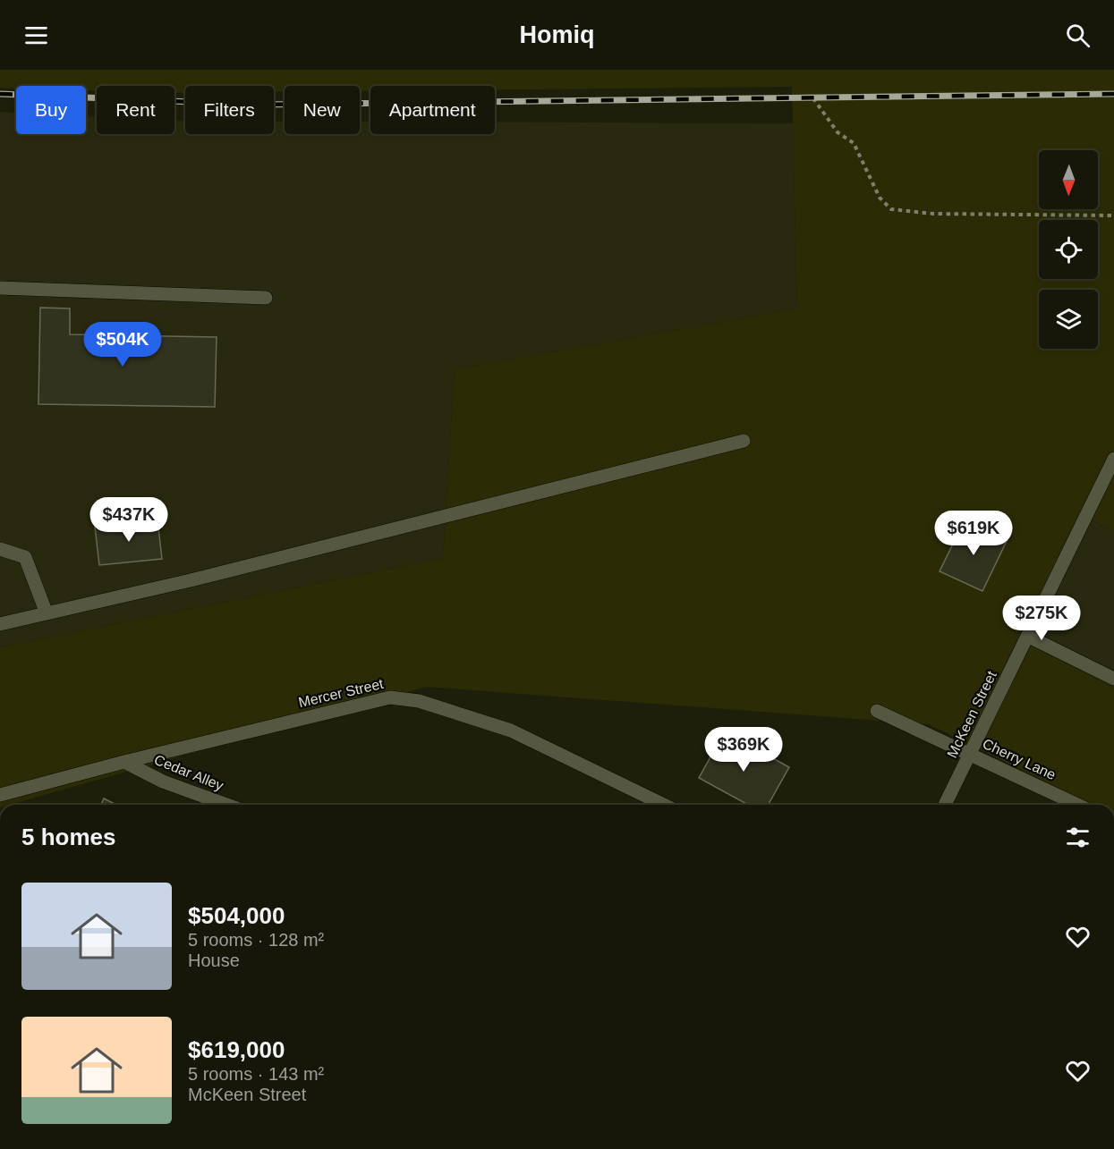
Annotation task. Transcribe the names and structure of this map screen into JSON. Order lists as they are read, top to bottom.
{
  "streets": {
    "street": [
      "Mercer Street",
      "McKeen Street",
      "Cherry Lane",
      "Cedar Alley"
    ]
  },
  "crossings": [
    ["Mercer Street", "Cedar Alley"],
    ["McKeen Street", "Cherry Lane"]
  ],
  "north": "bottom",
  "page": {
    "header": "Homiq",
    "chip": [
      "Buy",
      "Rent",
      "Filters",
      "New",
      "Apartment"
    ],
    "price": [
      "$504K",
      "$437K",
      "$619K",
      "$275K",
      "$369K"
    ],
    "heading": "5 homes",
    "list": [
      {
        "name": "$504,000",
        "note": "5 rooms · 128 m² · House"
      },
      {
        "name": "$619,000",
        "note": "5 rooms · 143 m² · McKeen Street"
      }
    ]
  }
}
